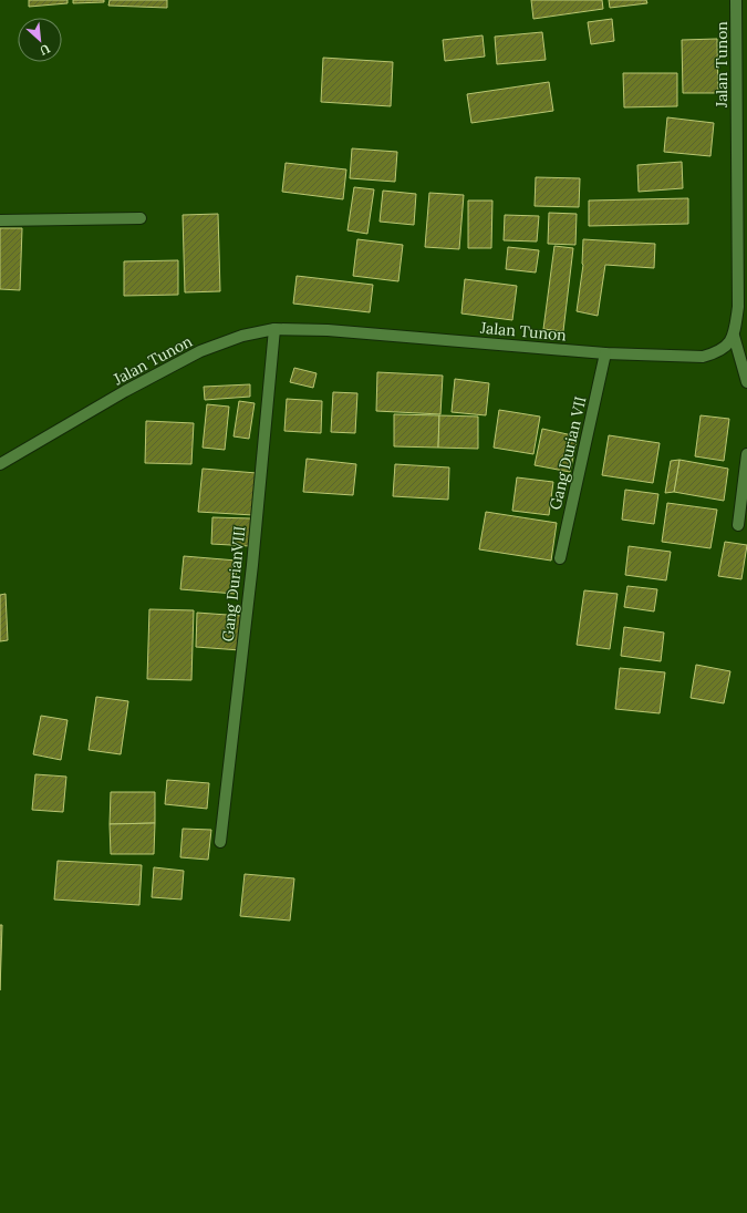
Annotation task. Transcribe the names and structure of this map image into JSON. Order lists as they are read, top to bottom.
{
  "streets": {
    "street": ["Jalan Tunon", "Gang Durian VII", "Gang DurianVIII"]
  },
  "crossings": [
    ["Jalan Tunon", "Gang Durian VII"],
    ["Jalan Tunon", "Gang DurianVIII"]
  ],
  "north": "bottom right"
}
